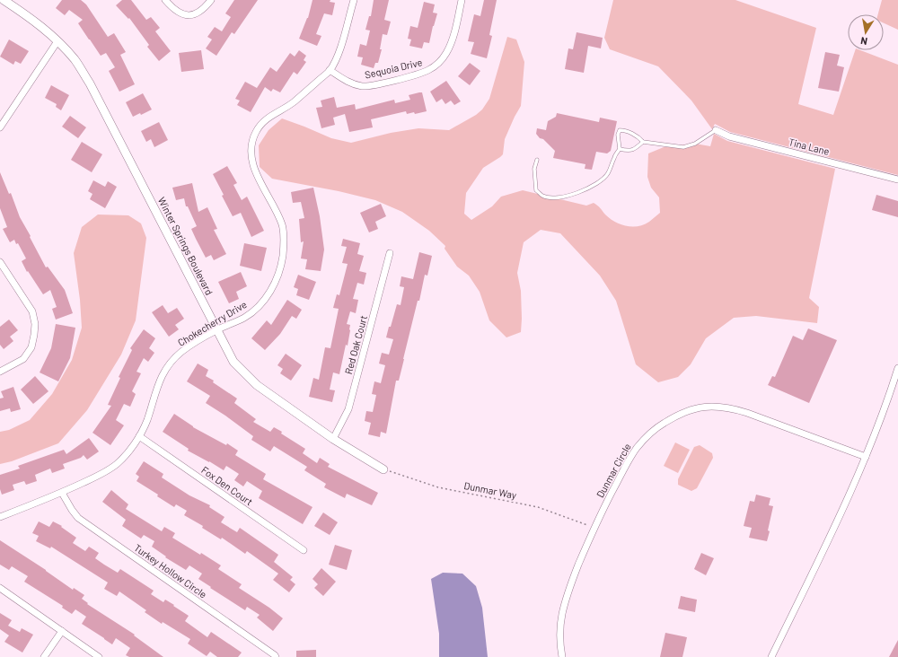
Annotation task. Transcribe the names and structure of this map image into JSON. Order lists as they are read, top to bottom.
{
  "streets": {
    "street": [
      "Sequoia Drive",
      "Tina Lane",
      "Winter Springs Boulevard",
      "Chokecherry Drive",
      "Red Oak Court",
      "Dunmar Circle",
      "Fox Den Court",
      "Turkey Hollow Circle"
    ],
    "path": ["Dunmar Way"]
  },
  "crossings": [
    ["Sequoia Drive", "Chokecherry Drive"],
    ["Winter Springs Boulevard", "Chokecherry Drive"],
    ["Winter Springs Boulevard", "Red Oak Court"],
    ["Winter Springs Boulevard", "Dunmar Way"],
    ["Chokecherry Drive", "Fox Den Court"],
    ["Chokecherry Drive", "Turkey Hollow Circle"],
    ["Dunmar Circle", "Dunmar Way"]
  ],
  "north": "bottom"
}
